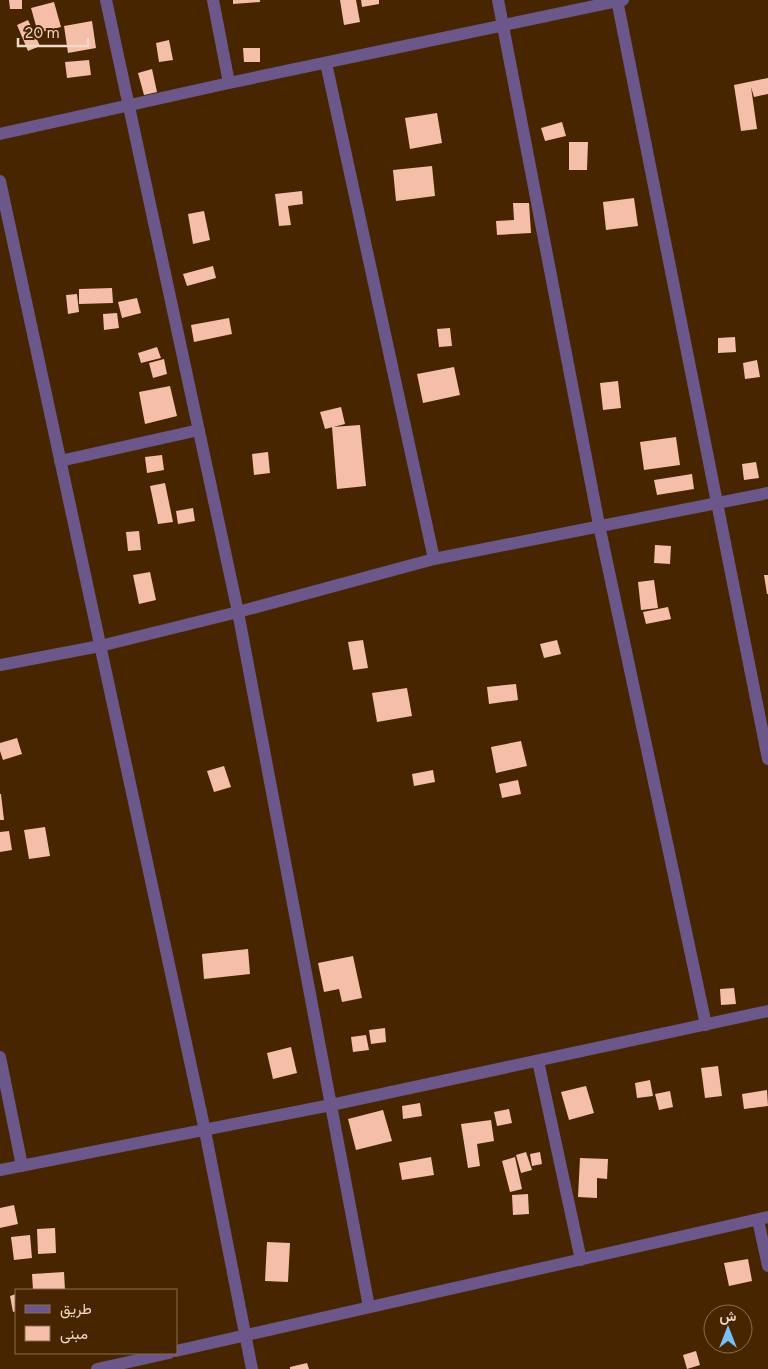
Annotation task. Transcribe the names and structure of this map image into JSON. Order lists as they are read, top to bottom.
{
  "legend": ["طريق", "مبنى"],
  "scale_bar": "20 m",
  "north": "top"
}
